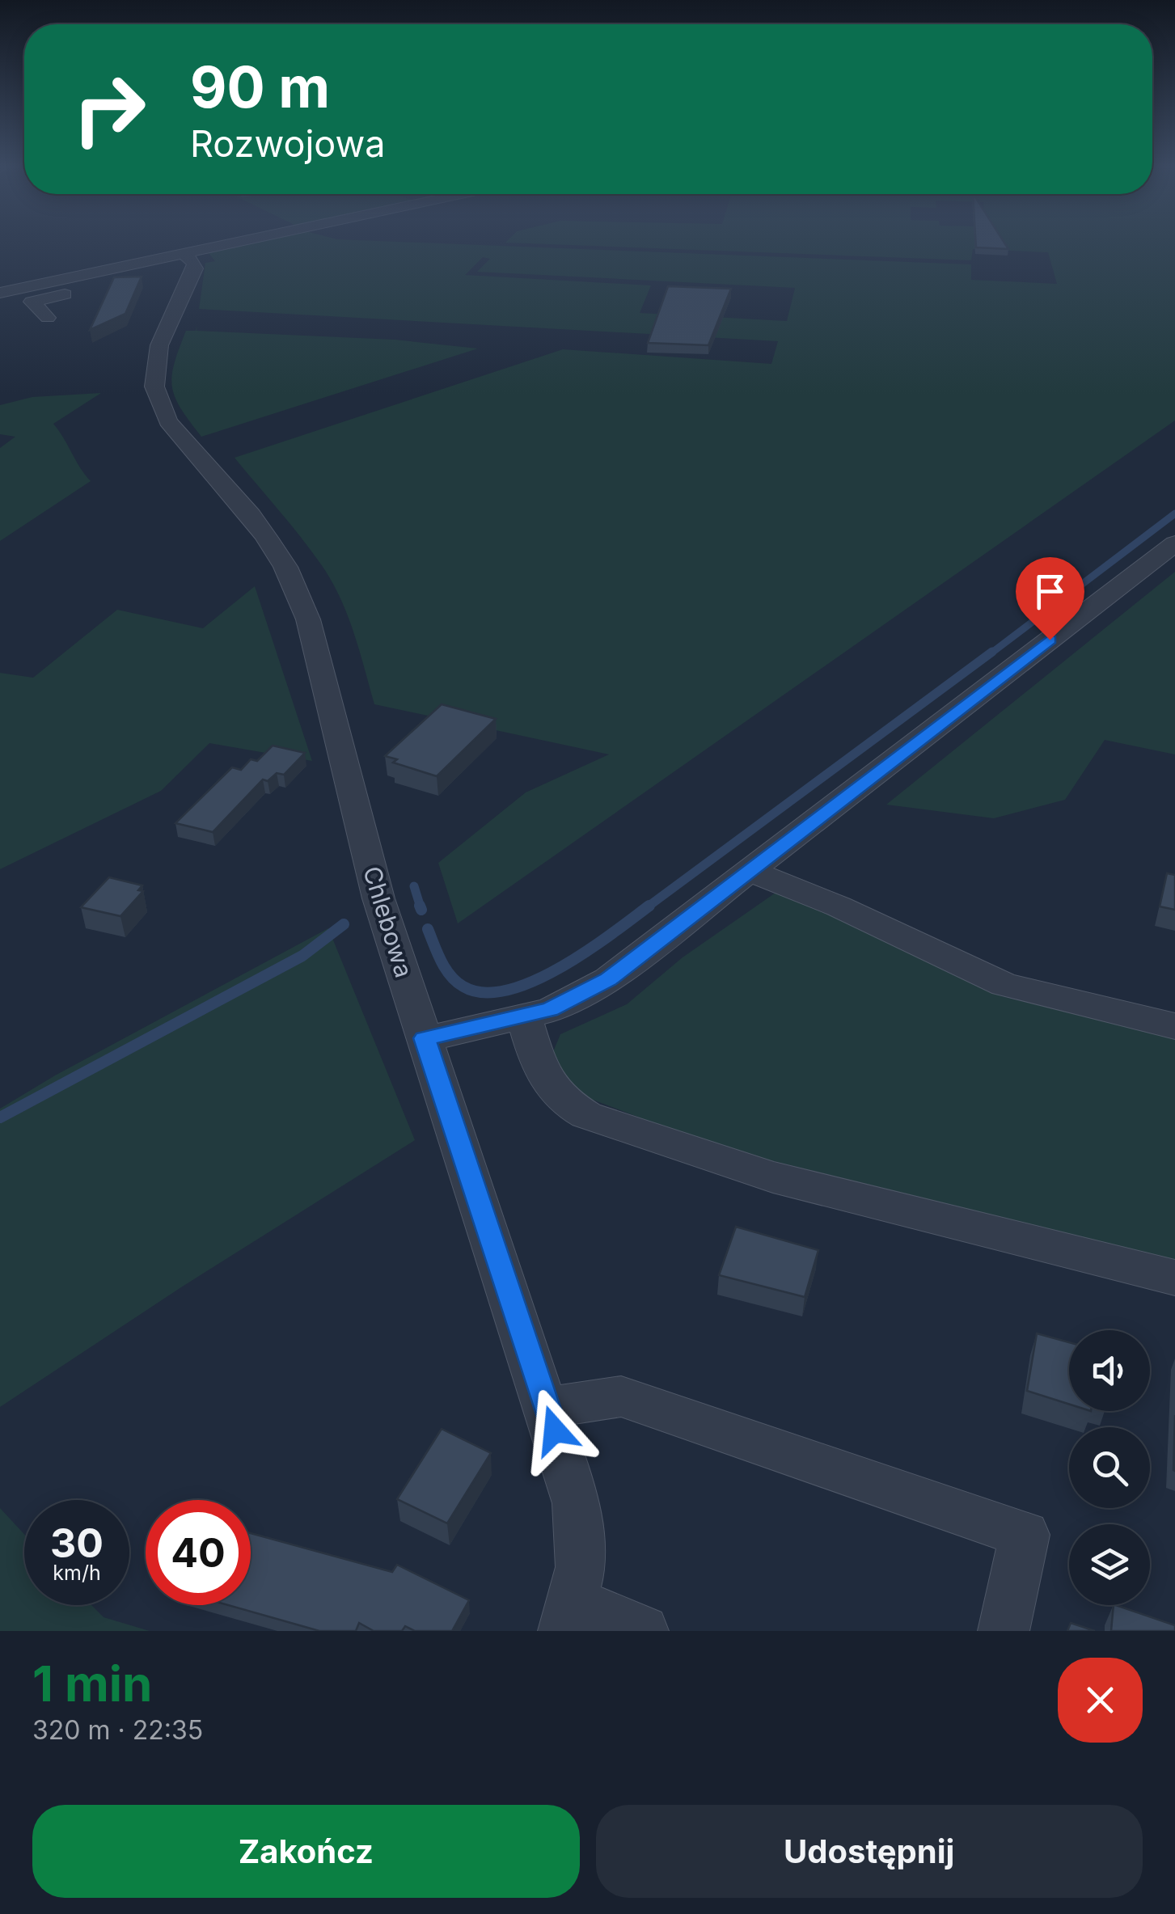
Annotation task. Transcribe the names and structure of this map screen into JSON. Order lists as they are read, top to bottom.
{
  "streets": {
    "street": ["Chlebowa"]
  },
  "page": {
    "turn": ["90 m", "Rozwojowa"],
    "speed": "30 km/h",
    "limit": "40",
    "heading": ["1 min", "320 m · 22:35"],
    "buttons": ["Zakończ", "Udostępnij"]
  }
}
